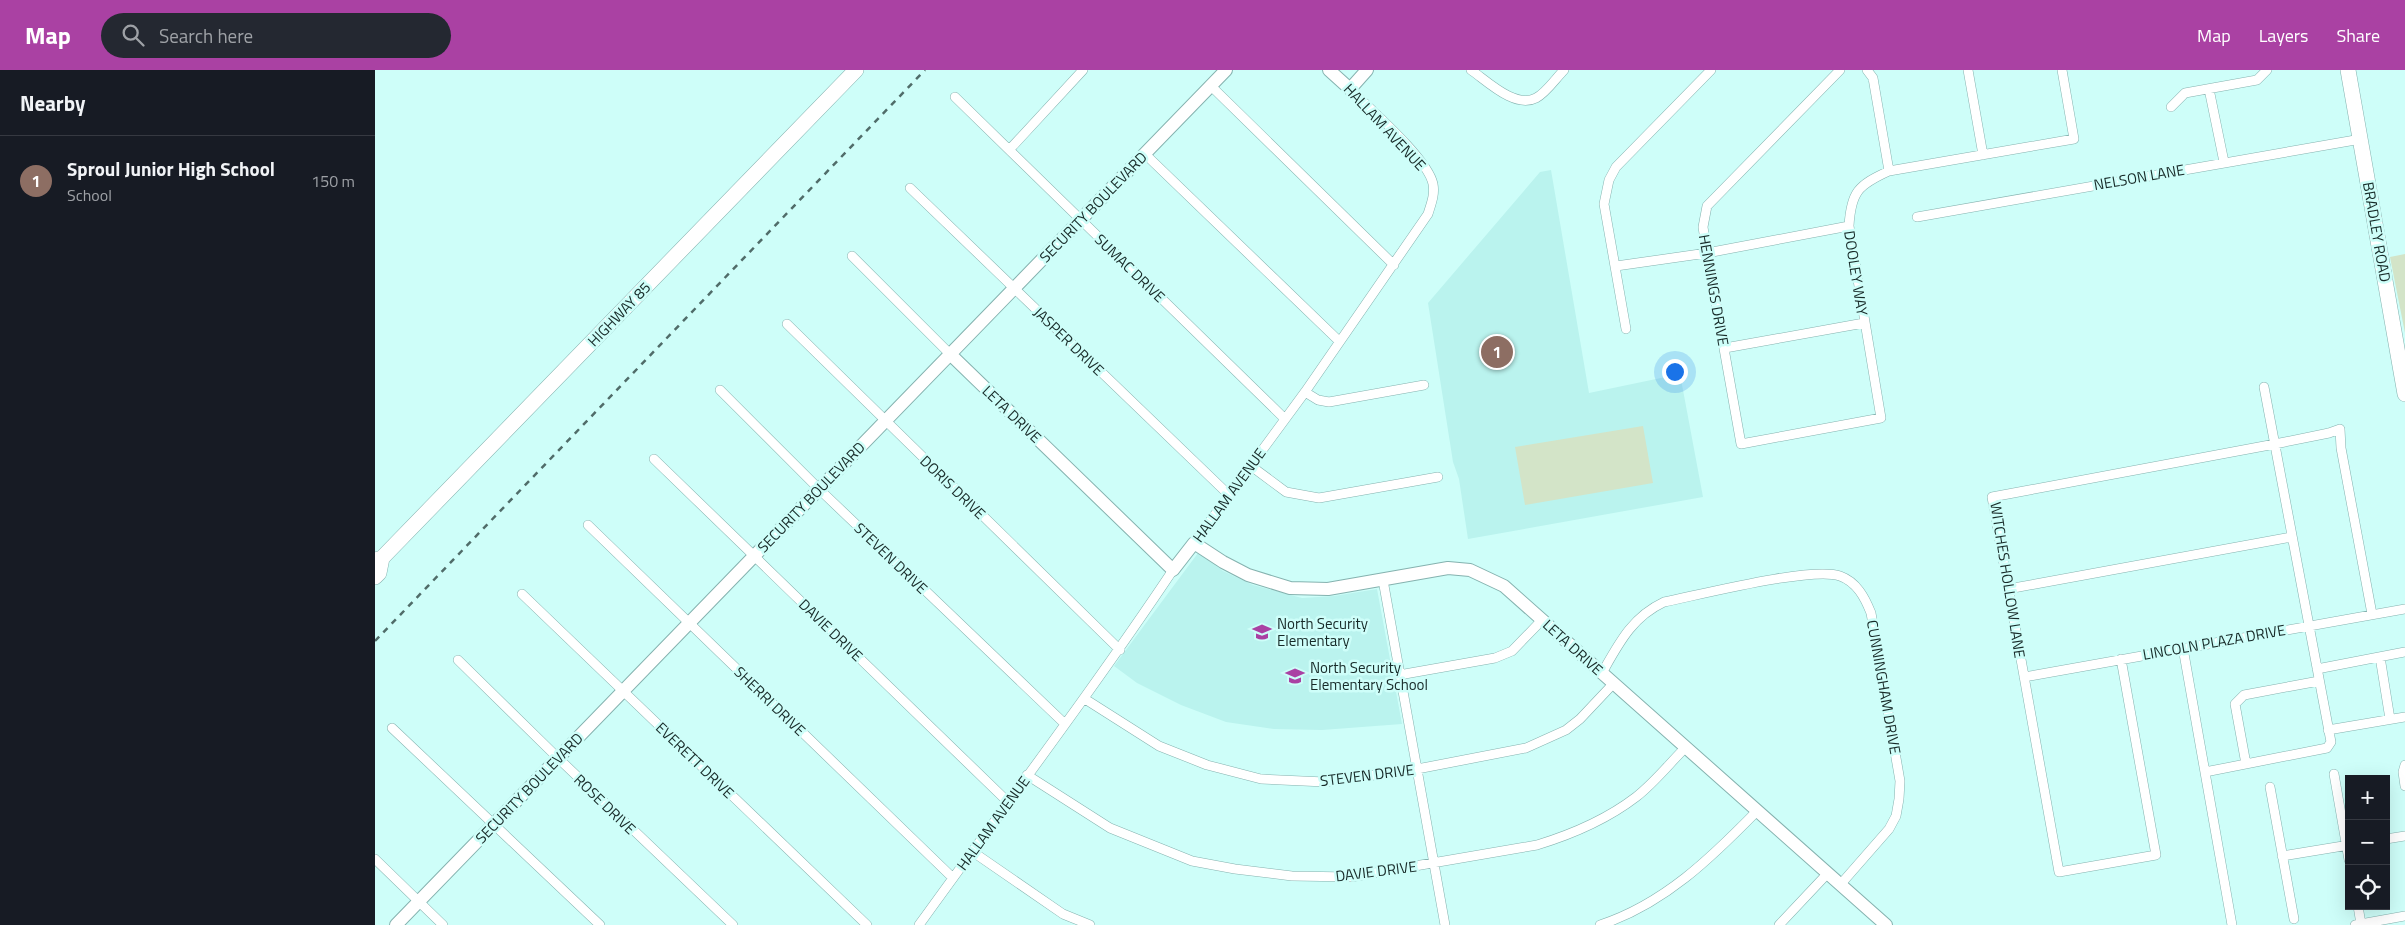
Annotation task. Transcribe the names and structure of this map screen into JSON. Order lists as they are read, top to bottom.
{
  "streets": {
    "main road": ["BRADLEY ROAD", "HIGHWAY 85"],
    "street": [
      "HALLAM AVENUE",
      "NELSON LANE",
      "SECURITY BOULEVARD",
      "SUMAC DRIVE",
      "DOOLEY WAY",
      "HENNINGS DRIVE",
      "JASPER DRIVE",
      "LETA DRIVE",
      "DORIS DRIVE",
      "STEVEN DRIVE",
      "WITCHES HOLLOW LANE",
      "DAVIE DRIVE",
      "LINCOLN PLAZA DRIVE",
      "CUNNINGHAM DRIVE",
      "SHERRI DRIVE",
      "EVERETT DRIVE",
      "ROSE DRIVE"
    ]
  },
  "crossings": [
    ["HALLAM AVENUE", "SUMAC DRIVE"],
    ["HALLAM AVENUE", "JASPER DRIVE"],
    ["HALLAM AVENUE", "LETA DRIVE"],
    ["HALLAM AVENUE", "DORIS DRIVE"],
    ["HALLAM AVENUE", "STEVEN DRIVE"],
    ["HALLAM AVENUE", "DAVIE DRIVE"],
    ["HALLAM AVENUE", "SHERRI DRIVE"],
    ["NELSON LANE", "BRADLEY ROAD"],
    ["SECURITY BOULEVARD", "SUMAC DRIVE"],
    ["SECURITY BOULEVARD", "JASPER DRIVE"],
    ["SECURITY BOULEVARD", "LETA DRIVE"],
    ["SECURITY BOULEVARD", "DORIS DRIVE"],
    ["SECURITY BOULEVARD", "STEVEN DRIVE"],
    ["SECURITY BOULEVARD", "DAVIE DRIVE"],
    ["SECURITY BOULEVARD", "SHERRI DRIVE"],
    ["SECURITY BOULEVARD", "EVERETT DRIVE"],
    ["SECURITY BOULEVARD", "ROSE DRIVE"],
    ["DOOLEY WAY", "HENNINGS DRIVE"],
    ["LETA DRIVE", "STEVEN DRIVE"],
    ["LETA DRIVE", "DAVIE DRIVE"],
    ["LETA DRIVE", "CUNNINGHAM DRIVE"],
    ["WITCHES HOLLOW LANE", "LINCOLN PLAZA DRIVE"]
  ],
  "places": {
    "school or university": ["North Security Elementary", "North Security Elementary School"]
  },
  "page": {
    "header": "Map",
    "search": "Search here",
    "nav": ["Map", "Layers", "Share"],
    "heading": "Nearby",
    "list": [
      {
        "mark": "1",
        "name": "Sproul Junior High School",
        "note": "School",
        "value": "150 m"
      }
    ],
    "pins": "1",
    "map_buttons": ["+", "−"]
  }
}
